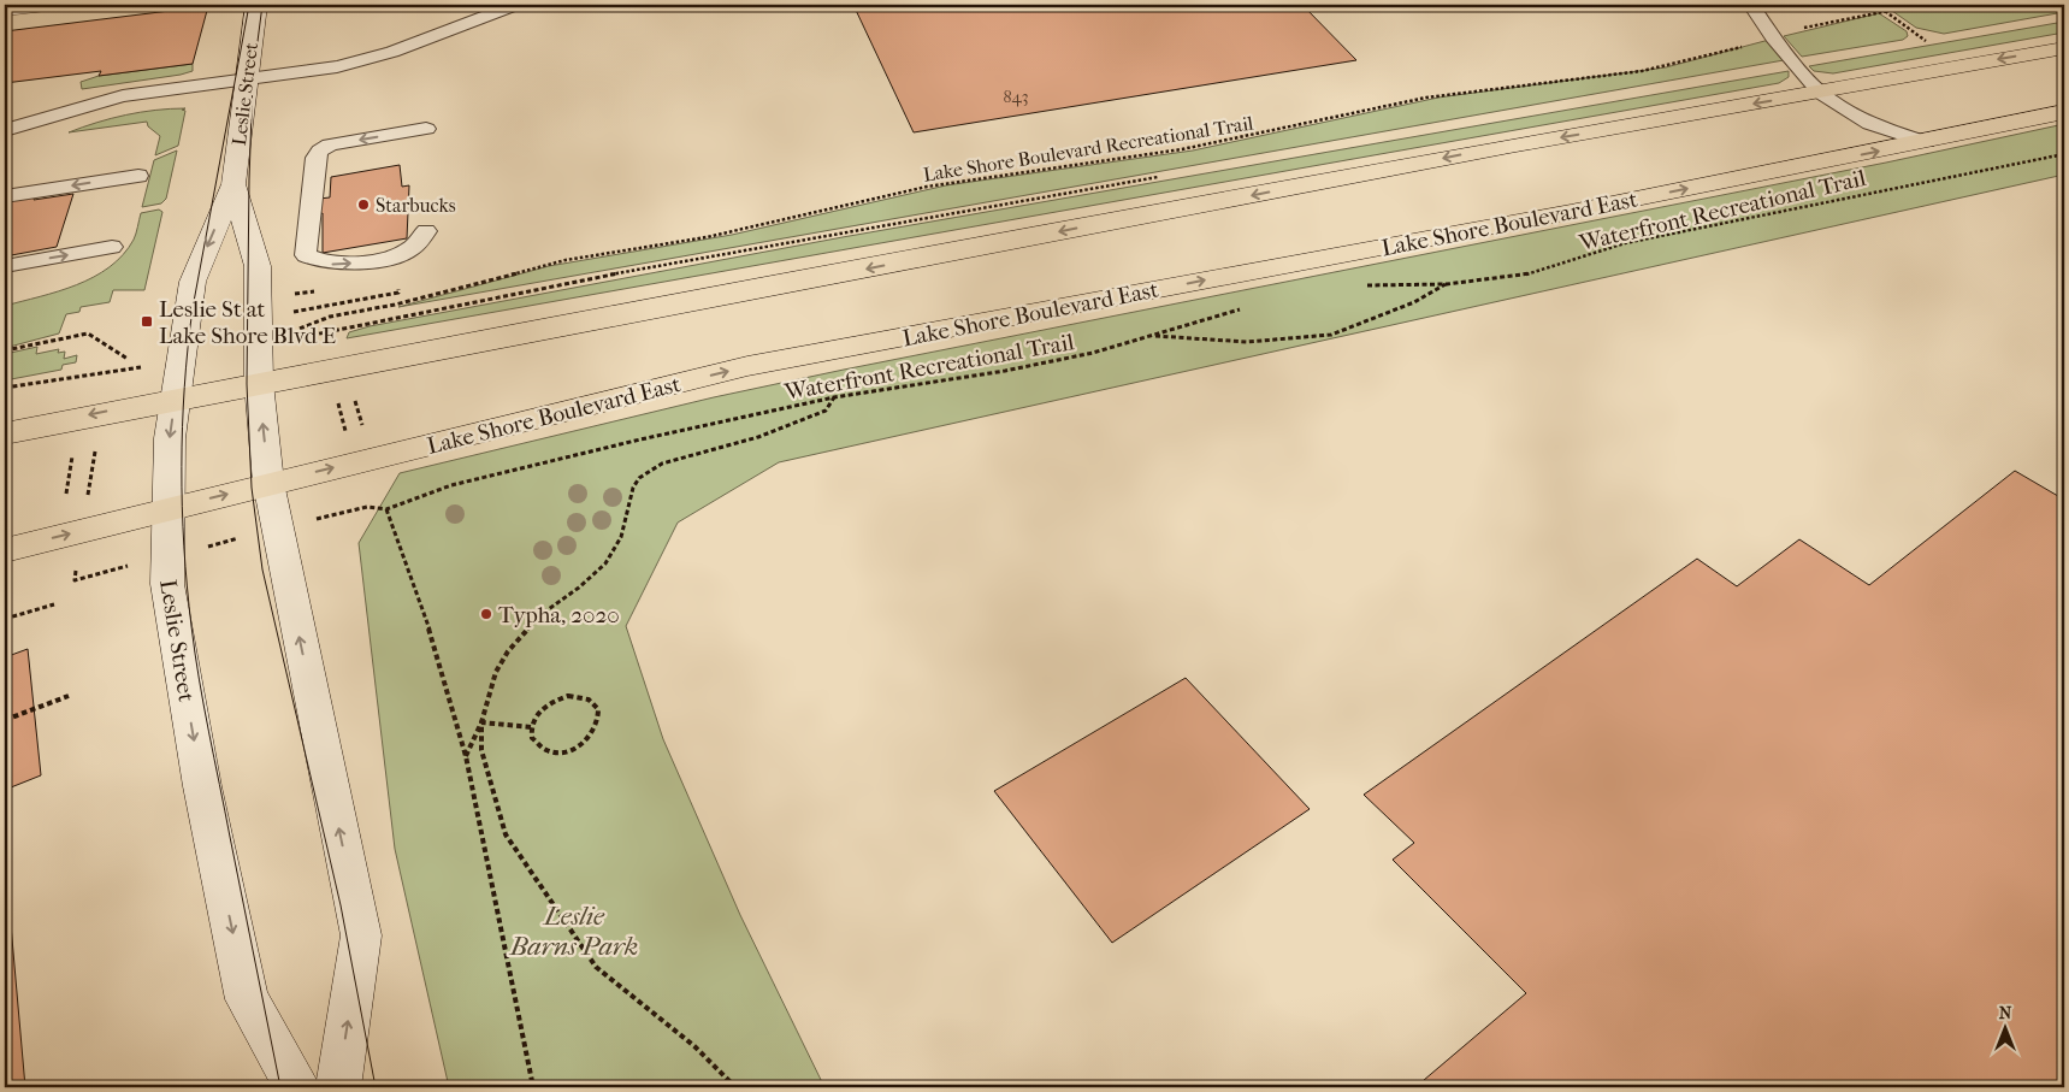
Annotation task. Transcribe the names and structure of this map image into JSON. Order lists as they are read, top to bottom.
{
  "streets": {
    "highway": ["Lake Shore Boulevard East"],
    "main road": ["Leslie Street"],
    "path": ["Lake Shore Boulevard Recreational Trail", "Waterfront Recreational Trail"]
  },
  "crossings": [
    ["Leslie Street", "Waterfront Recreational Trail"],
    ["Leslie Street", "Lake Shore Boulevard East"]
  ],
  "parks": ["Leslie Barns Park"],
  "places": {
    "other": ["Starbucks", "Typha, 2020"],
    "transit": ["Leslie St at Lake Shore Blvd E"]
  },
  "house_numbers": ["843"],
  "north": "top"
}
